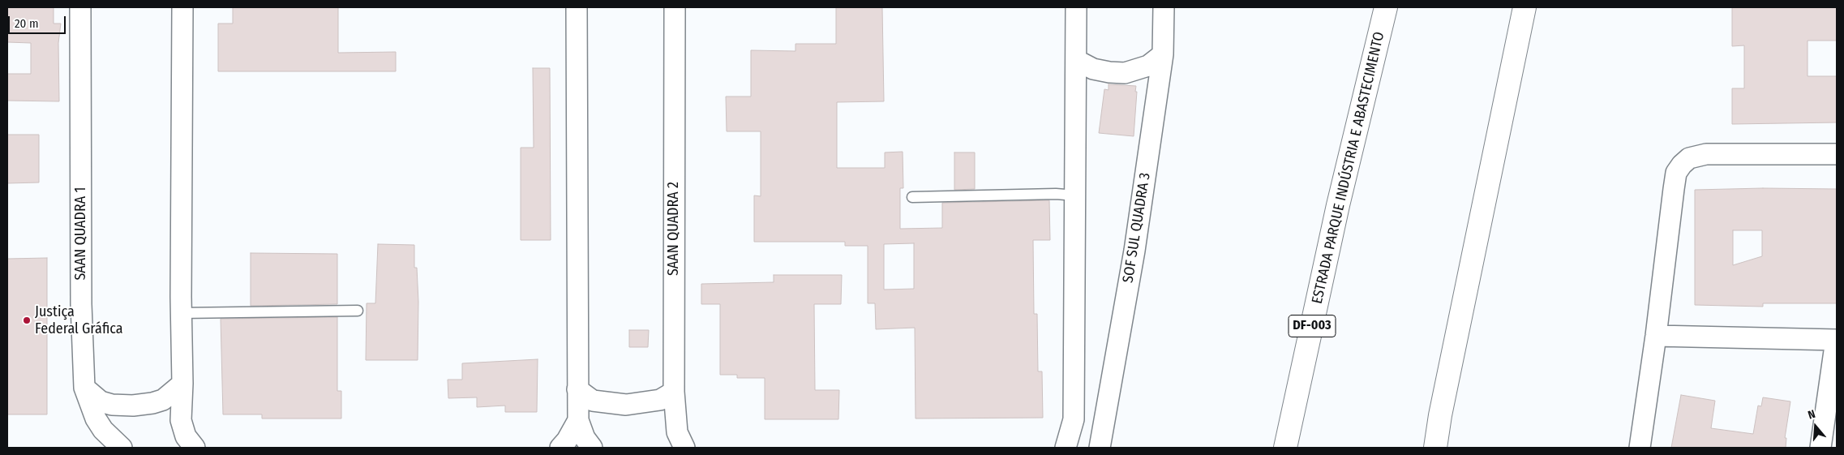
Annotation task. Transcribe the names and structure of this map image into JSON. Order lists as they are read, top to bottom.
{
  "streets": {
    "highway": ["ESTRADA PARQUE INDÚSTRIA E ABASTECIMENTO", "DF-003"],
    "street": ["SOF SUL QUADRA 3", "SAAN QUADRA 2", "SAAN QUADRA 1"]
  },
  "places": ["Justiça Federal Gráfica"],
  "scale_bar": "20 m",
  "north": "top"
}
